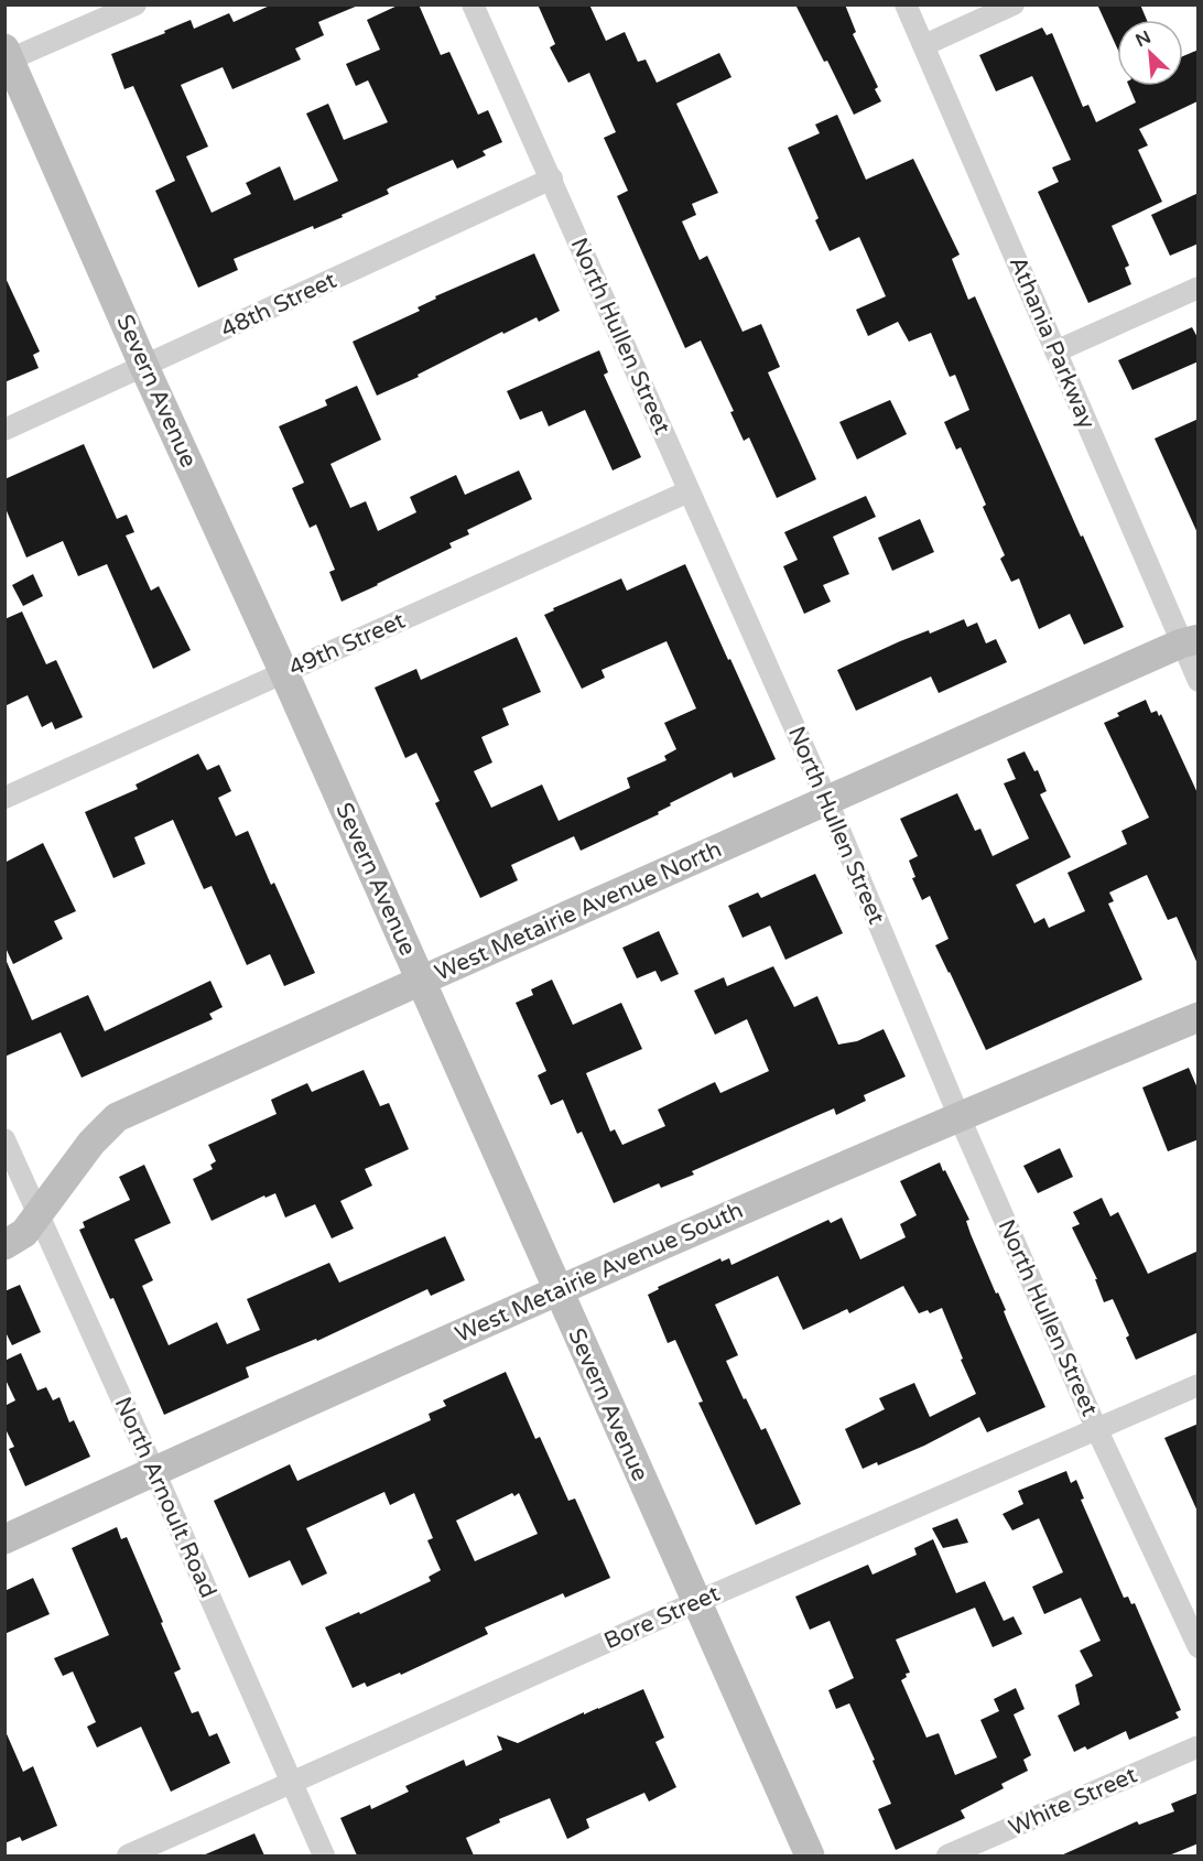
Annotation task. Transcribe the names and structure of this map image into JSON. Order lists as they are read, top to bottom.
{
  "streets": {
    "main road": ["Severn Avenue", "West Metairie Avenue North", "West Metairie Avenue South"],
    "street": [
      "48th Street",
      "North Hullen Street",
      "Athania Parkway",
      "49th Street",
      "North Arnoult Road",
      "Bore Street",
      "White Street"
    ]
  },
  "crossings": [
    ["48th Street", "North Hullen Street"],
    ["48th Street", "Severn Avenue"],
    ["North Hullen Street", "49th Street"],
    ["North Hullen Street", "West Metairie Avenue North"],
    ["North Hullen Street", "West Metairie Avenue South"],
    ["North Hullen Street", "Bore Street"],
    ["Athania Parkway", "West Metairie Avenue North"],
    ["Severn Avenue", "49th Street"],
    ["Severn Avenue", "West Metairie Avenue North"],
    ["Severn Avenue", "West Metairie Avenue South"],
    ["Severn Avenue", "Bore Street"],
    ["West Metairie Avenue North", "North Arnoult Road"],
    ["West Metairie Avenue South", "North Arnoult Road"],
    ["North Arnoult Road", "Bore Street"]
  ],
  "north": "top left"
}
